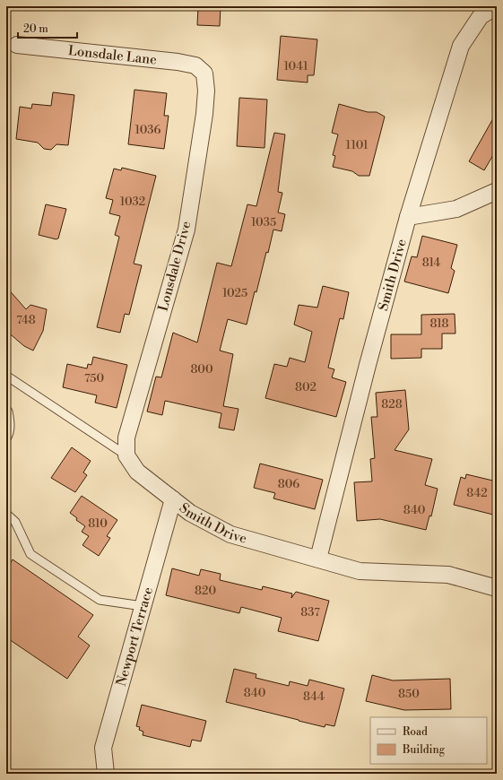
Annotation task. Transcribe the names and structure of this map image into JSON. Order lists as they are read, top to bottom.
{
  "streets": {
    "street": [
      "Lonsdale Lane",
      "Lonsdale Drive",
      "Smith Drive",
      "Newport Terrace"
    ]
  },
  "crossings": [
    ["Lonsdale Lane", "Lonsdale Drive"],
    ["Lonsdale Drive", "Smith Drive"],
    ["Smith Drive", "Newport Terrace"]
  ],
  "house_numbers": [
    "1041",
    "1036",
    "1101",
    "1032",
    "1035",
    "814",
    "1025",
    "748",
    "818",
    "800",
    "750",
    "802",
    "828",
    "806",
    "842",
    "840",
    "810",
    "820",
    "837",
    "840",
    "850",
    "844"
  ],
  "legend": ["Road", "Building"],
  "scale_bar": "20 m"
}
